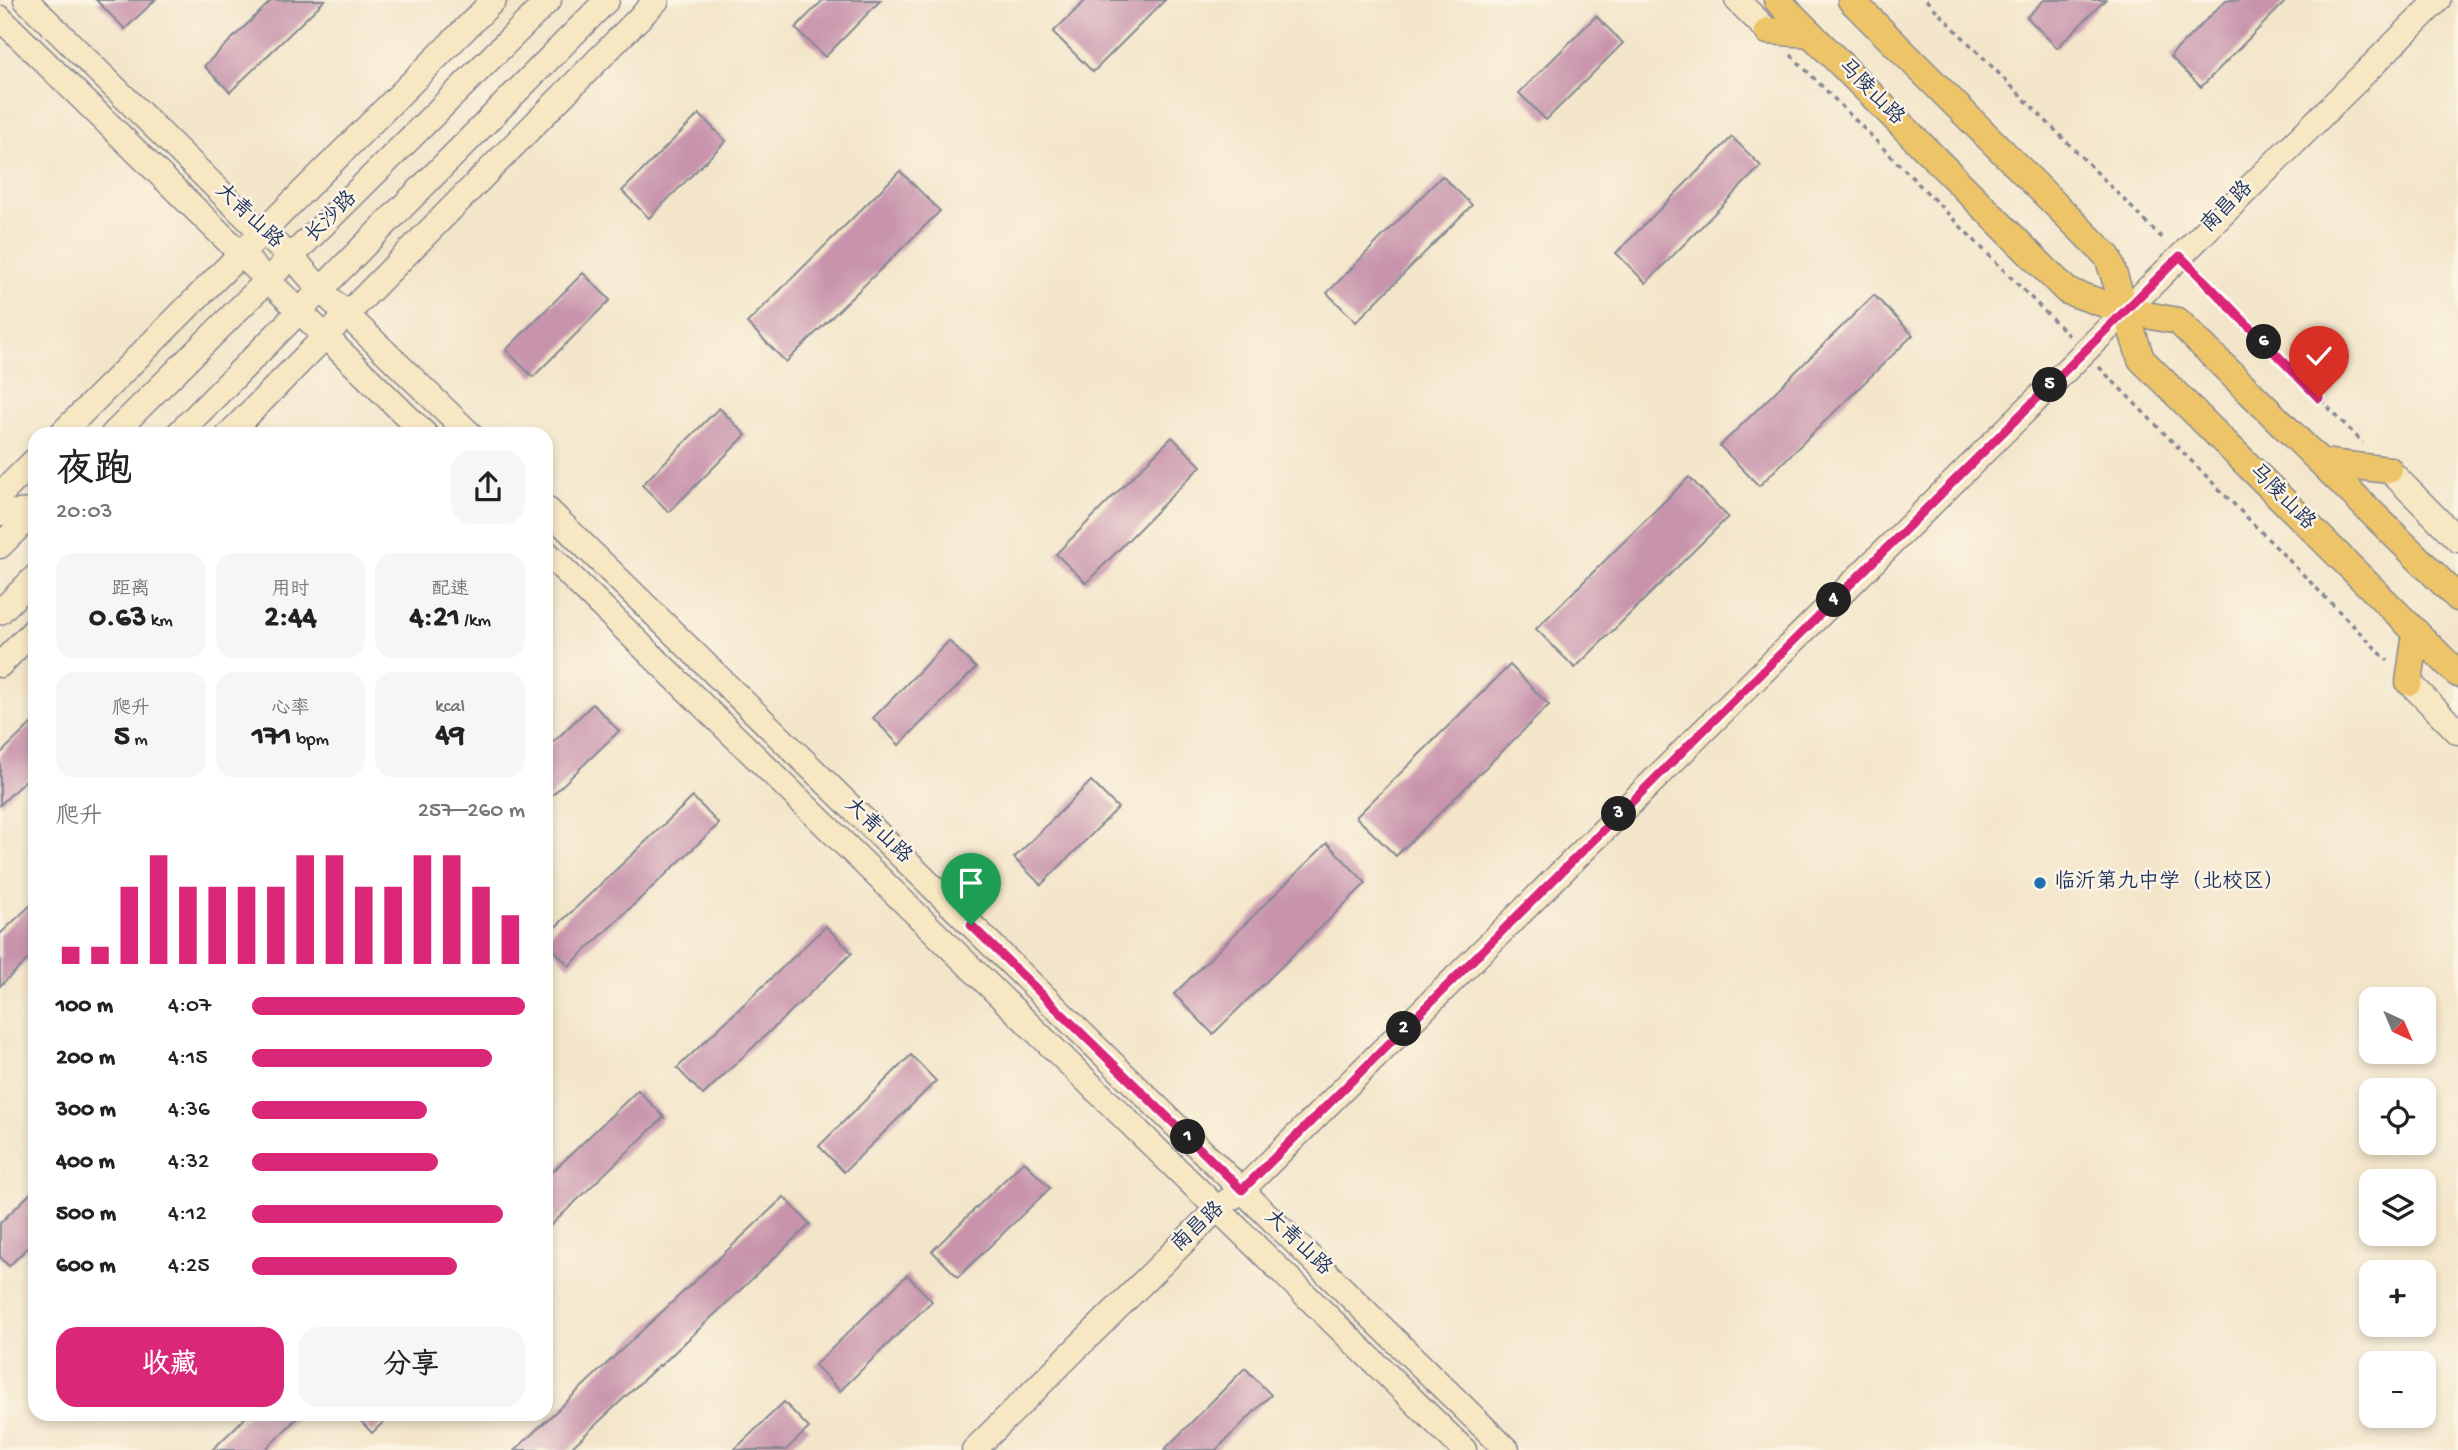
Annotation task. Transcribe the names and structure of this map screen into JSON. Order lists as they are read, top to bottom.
{
  "streets": {
    "main road": ["马陵山路"],
    "street": ["南昌路", "大青山路", "长沙路"]
  },
  "crossings": [
    ["马陵山路", "南昌路"],
    ["南昌路", "大青山路"],
    ["大青山路", "长沙路"]
  ],
  "places": ["临沂第九中学（北校区）"],
  "north": "bottom right",
  "page": {
    "pins": [
      "6",
      "5",
      "4",
      "3",
      "2",
      "1"
    ],
    "heading": ["夜跑", "20:03"],
    "stats": [
      ["距离", "0.63 km"],
      ["用时", "2:44"],
      ["配速", "4:21 /km"],
      ["爬升", "5 m"],
      ["心率", "171 bpm"],
      ["kcal", "49"]
    ],
    "chart": ["爬升", "257–260 m"],
    "list": [
      {
        "name": "100 m",
        "note": "4:07"
      },
      {
        "name": "200 m",
        "note": "4:15"
      },
      {
        "name": "300 m",
        "note": "4:36"
      },
      {
        "name": "400 m",
        "note": "4:32"
      },
      {
        "name": "500 m",
        "note": "4:12"
      },
      {
        "name": "600 m",
        "note": "4:25"
      }
    ],
    "map_buttons": ["+", "−"],
    "buttons": ["收藏", "分享"]
  }
}
